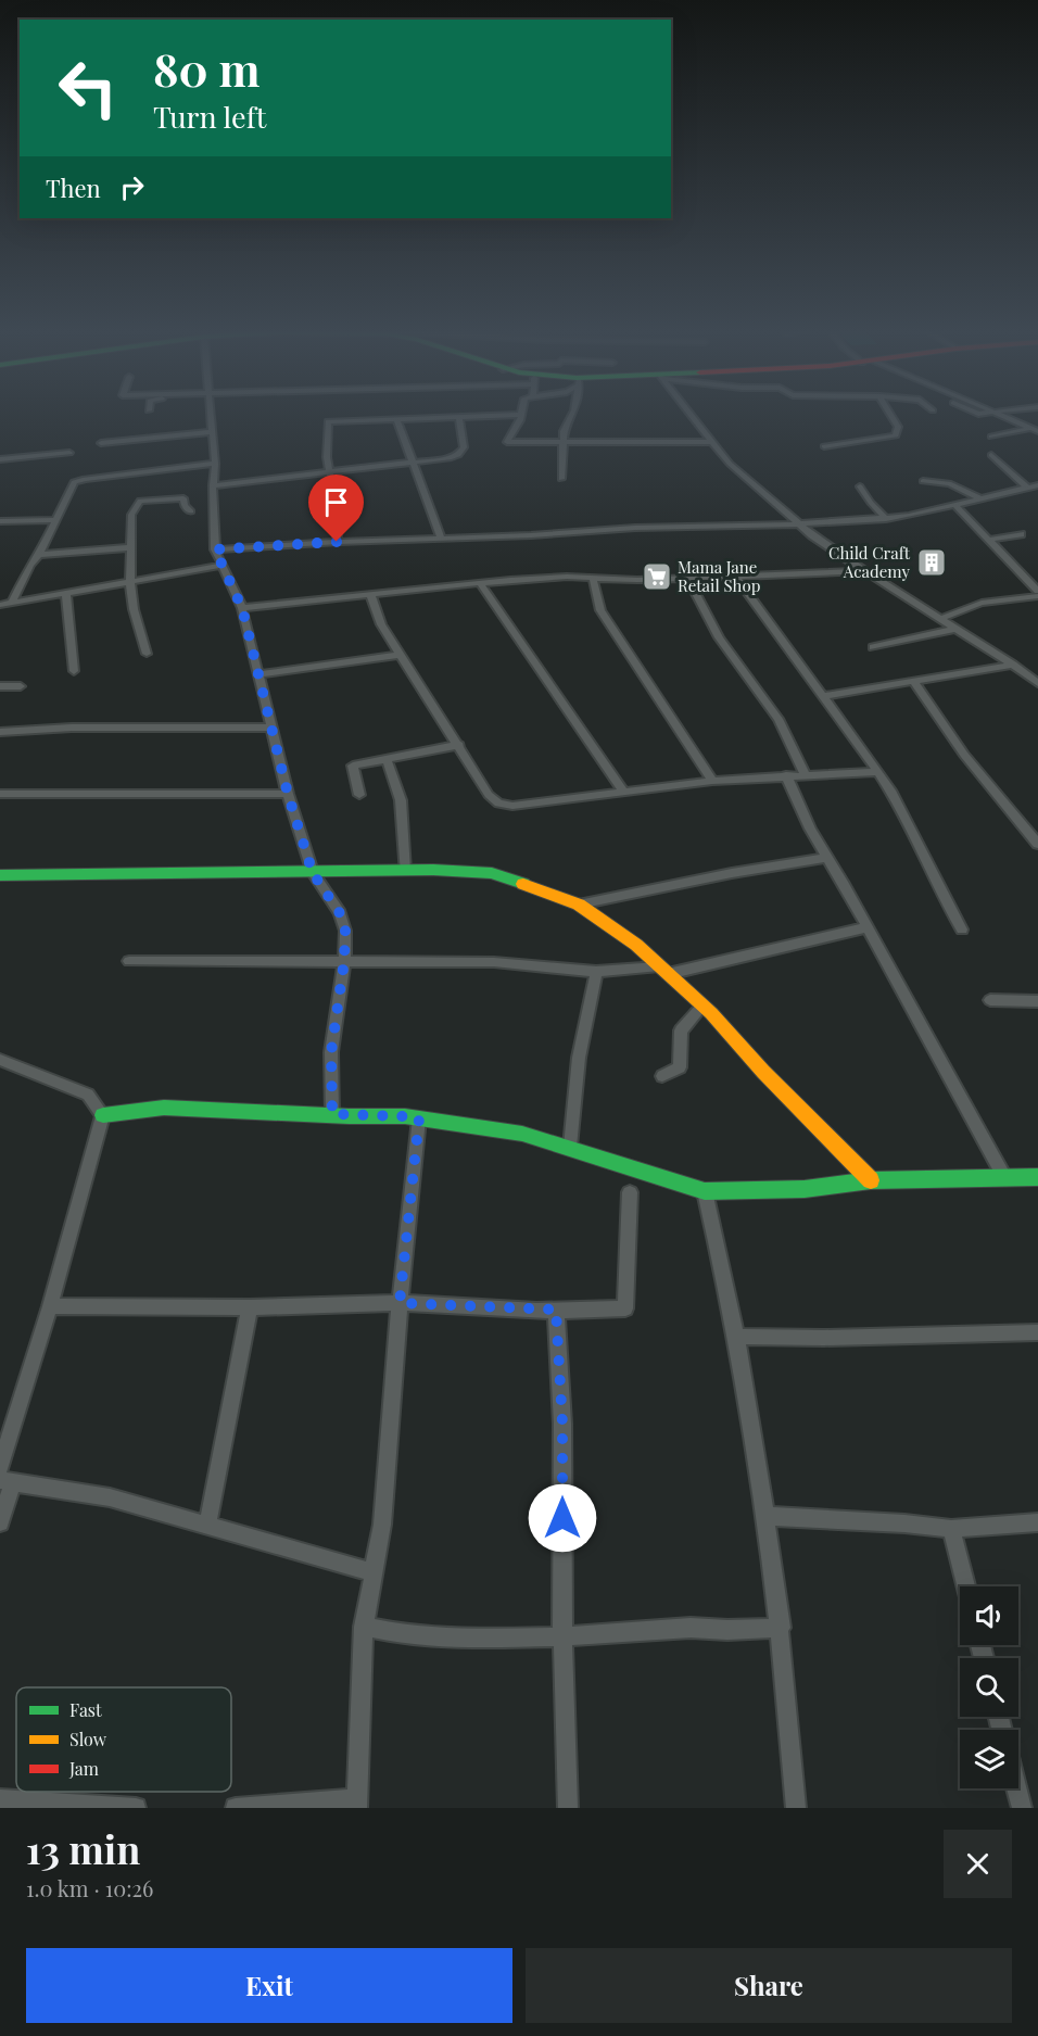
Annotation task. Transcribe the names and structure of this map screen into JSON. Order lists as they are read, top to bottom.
{
  "places": {
    "building": ["Child Craft Academy"],
    "supermarket": ["Mama Jane Retail Shop"]
  },
  "legend": ["Fast", "Slow", "Jam"],
  "page": {
    "turn": ["80 m", "Turn left"],
    "then": "Then",
    "heading": ["13 min", "1.0 km · 10:26"],
    "buttons": ["Exit", "Share"]
  }
}
